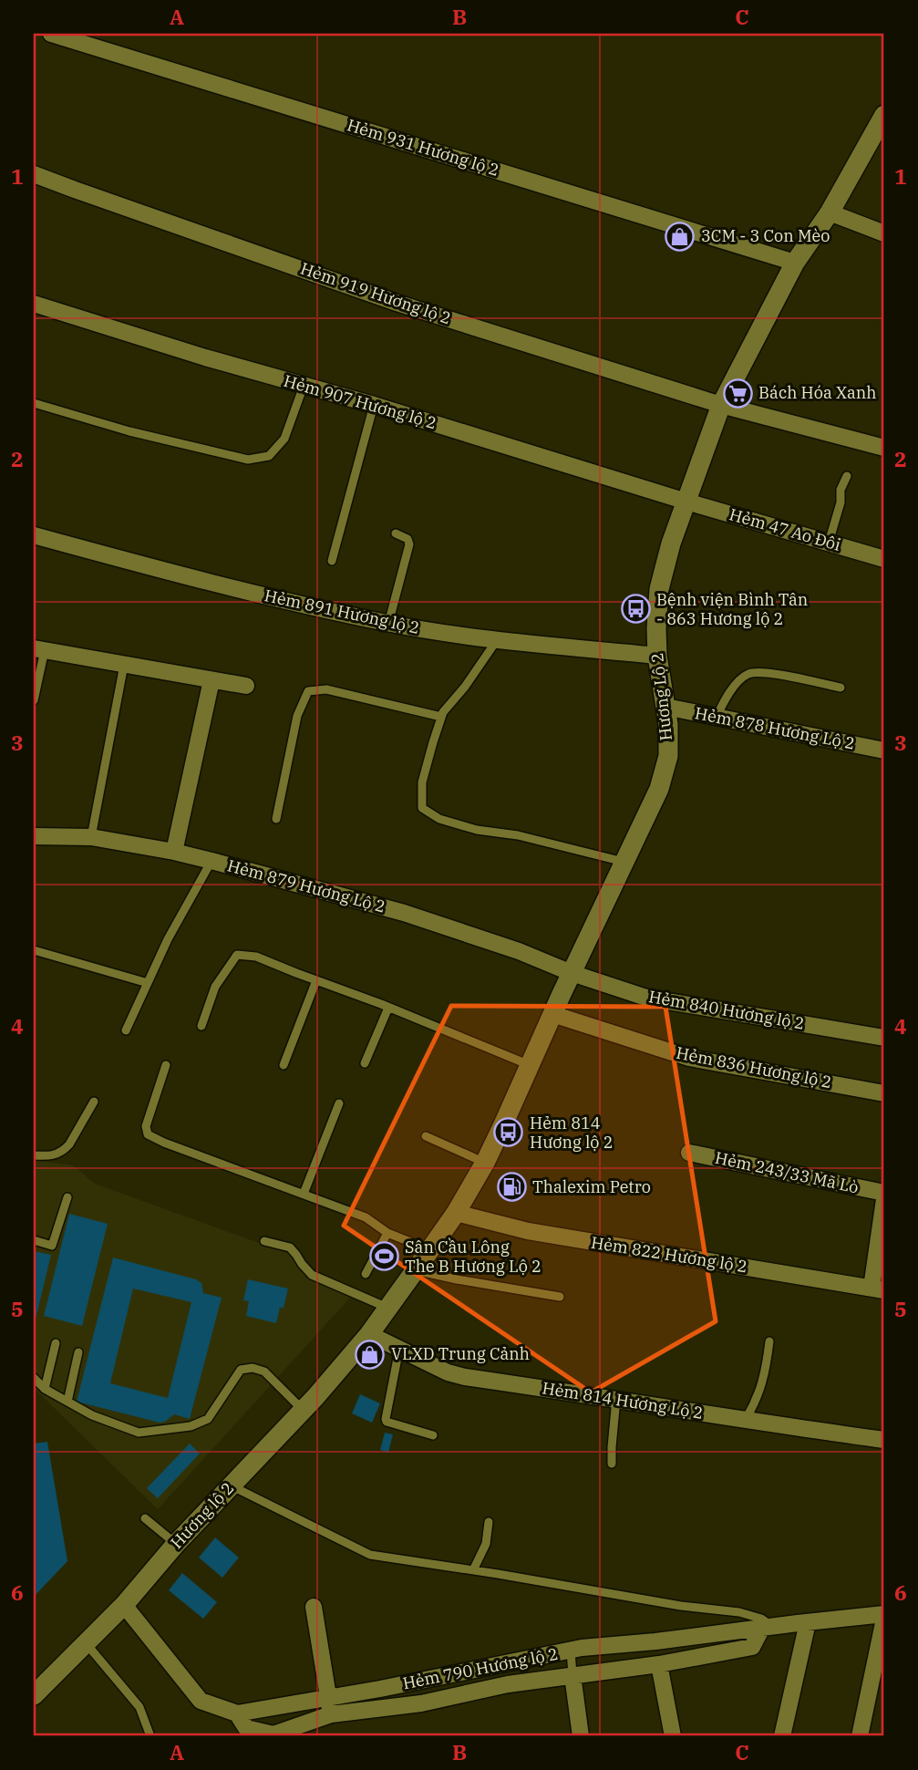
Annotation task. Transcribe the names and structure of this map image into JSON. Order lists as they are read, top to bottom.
{
  "streets": {
    "main road": ["Hương Lộ 2", "Hương lộ 2"],
    "street": [
      "Hẻm 931 Hương lộ 2",
      "Hẻm 919 Hương lộ 2",
      "Hẻm 907 Hương lộ 2",
      "Hẻm 47 Ao Đôi",
      "Hẻm 891 Hương lộ 2",
      "Hẻm 878 Hương Lộ 2",
      "Hẻm 879 Hương Lộ 2",
      "Hẻm 840 Hương lộ 2",
      "Hẻm 836 Hương lộ 2",
      "Hẻm 243/33 Mã Lò",
      "Hẻm 822 Hương lộ 2",
      "Hẻm 814 Hương Lộ 2",
      "Hẻm 790 Hương lộ 2"
    ]
  },
  "crossings": [
    ["Hẻm 931 Hương lộ 2", "Hương Lộ 2"],
    ["Hẻm 919 Hương lộ 2", "Hương Lộ 2"],
    ["Hẻm 907 Hương lộ 2", "Hẻm 47 Ao Đôi"],
    ["Hẻm 907 Hương lộ 2", "Hương Lộ 2"],
    ["Hẻm 47 Ao Đôi", "Hương Lộ 2"],
    ["Hẻm 891 Hương lộ 2", "Hương Lộ 2"],
    ["Hương Lộ 2", "Hẻm 878 Hương Lộ 2"],
    ["Hương Lộ 2", "Hẻm 879 Hương Lộ 2"],
    ["Hương Lộ 2", "Hẻm 840 Hương lộ 2"],
    ["Hương Lộ 2", "Hẻm 836 Hương lộ 2"],
    ["Hương Lộ 2", "Hẻm 822 Hương lộ 2"],
    ["Hương Lộ 2", "Hẻm 814 Hương Lộ 2"],
    ["Hương Lộ 2", "Hương lộ 2"],
    ["Hẻm 879 Hương Lộ 2", "Hẻm 840 Hương lộ 2"],
    ["Hẻm 814 Hương Lộ 2", "Hương lộ 2"],
    ["Hương lộ 2", "Hẻm 790 Hương lộ 2"]
  ],
  "places": {
    "shop": ["3CM - 3 Con Mèo", "VLXD Trung Cảnh"],
    "supermarket": ["Bách Hóa Xanh"],
    "bus stop": ["Bệnh viện Bình Tân - 863 Hương lộ 2", "Hẻm 814 Hương lộ 2"],
    "fuel station": ["Thalexim Petro"],
    "sports": ["Sân Cầu Lông The B Hương Lộ 2"]
  },
  "grid": {
    "columns": ["A", "B", "C"],
    "rows": [
      "1",
      "2",
      "3",
      "4",
      "5",
      "6"
    ]
  }
}
